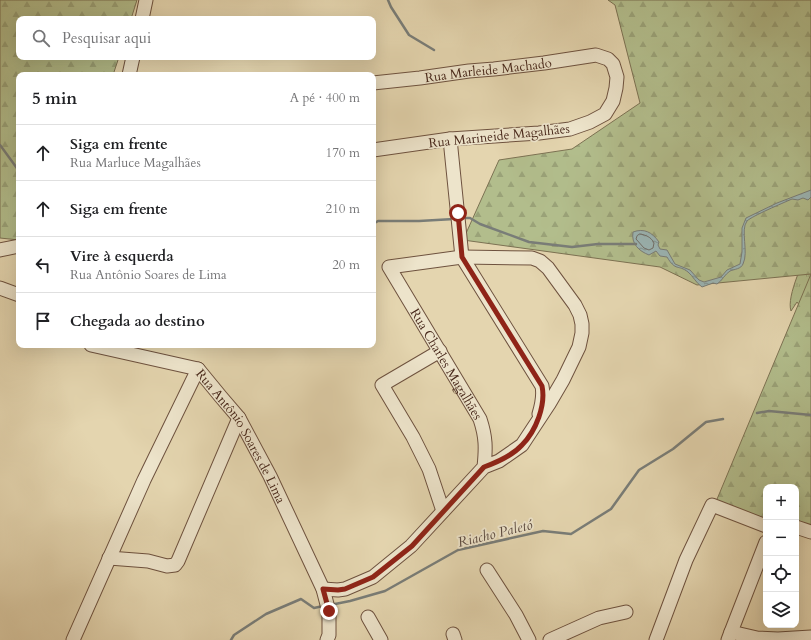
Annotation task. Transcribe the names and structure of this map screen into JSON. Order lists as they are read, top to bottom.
{
  "streets": {
    "street": [
      "Rua Marleide Machado",
      "Rua Marineide Magalhães",
      "Rua Charles Magalhães",
      "Rua Antônio Soares de Lima"
    ]
  },
  "crossings": [
    ["Rua Marleide Machado", "Rua Marineide Magalhães"]
  ],
  "water": ["Riacho Paletó"],
  "page": {
    "search": "Pesquisar aqui",
    "heading": ["5 min", "A pé · 400 m"],
    "list": [
      ["Siga em frente", "Rua Marluce Magalhães", "170 m"],
      ["Siga em frente", "210 m"],
      ["Vire à esquerda", "Rua Antônio Soares de Lima", "20 m"],
      "Chegada ao destino"
    ],
    "map_buttons": ["+", "−"]
  }
}
